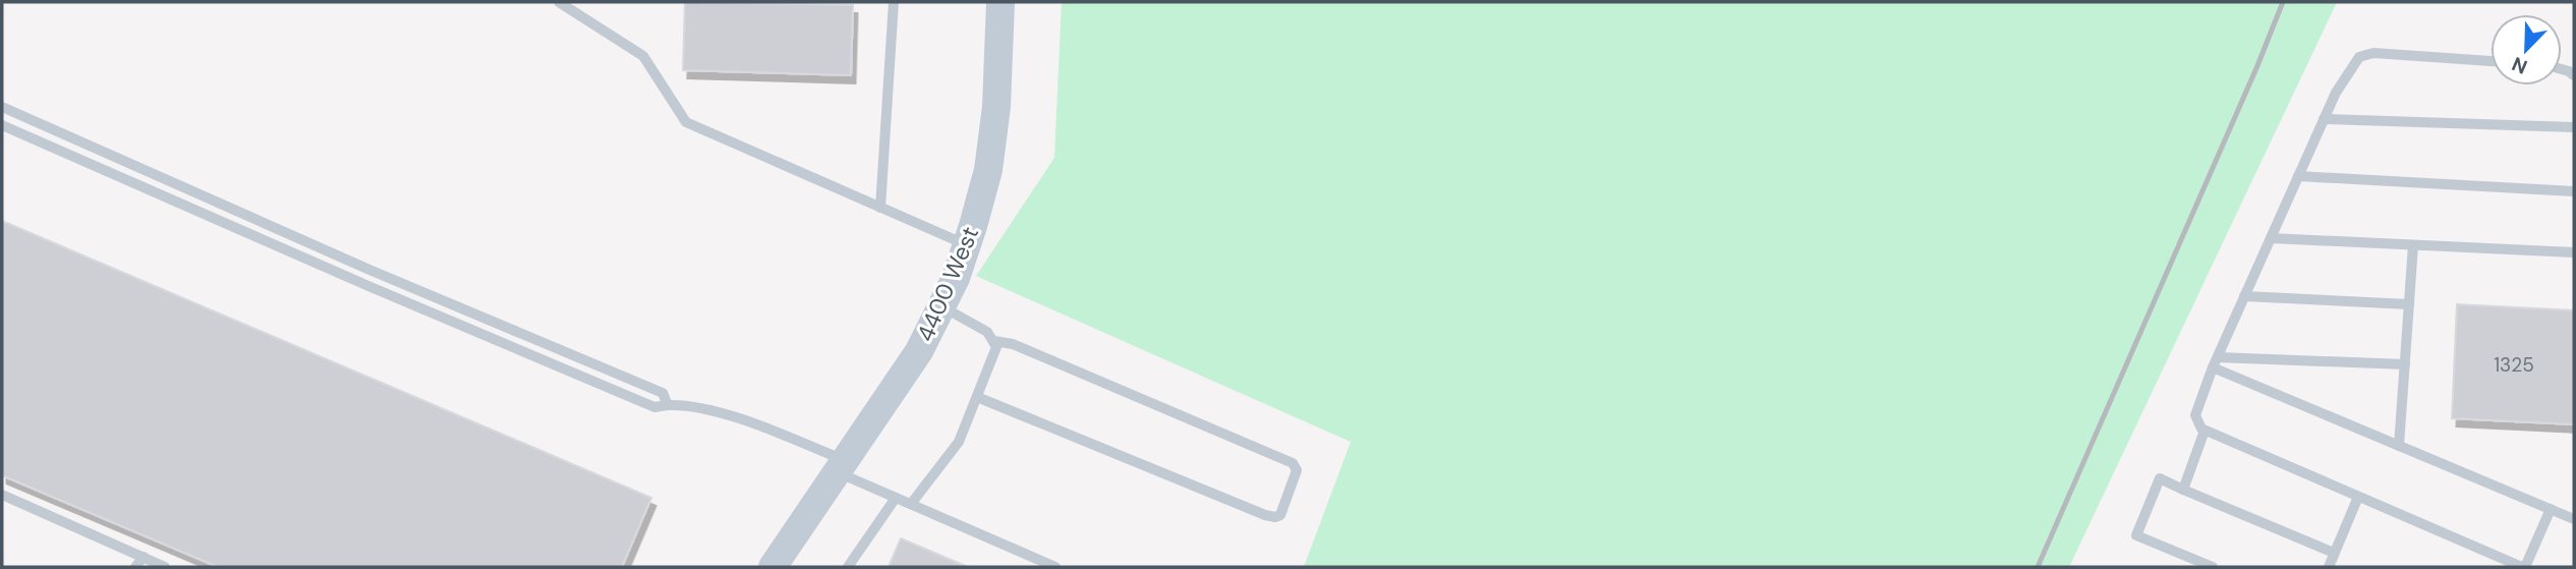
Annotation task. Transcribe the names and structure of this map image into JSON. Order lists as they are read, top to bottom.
{
  "streets": {
    "street": ["4400 West"]
  },
  "house_numbers": ["1325"],
  "north": "bottom left"
}
